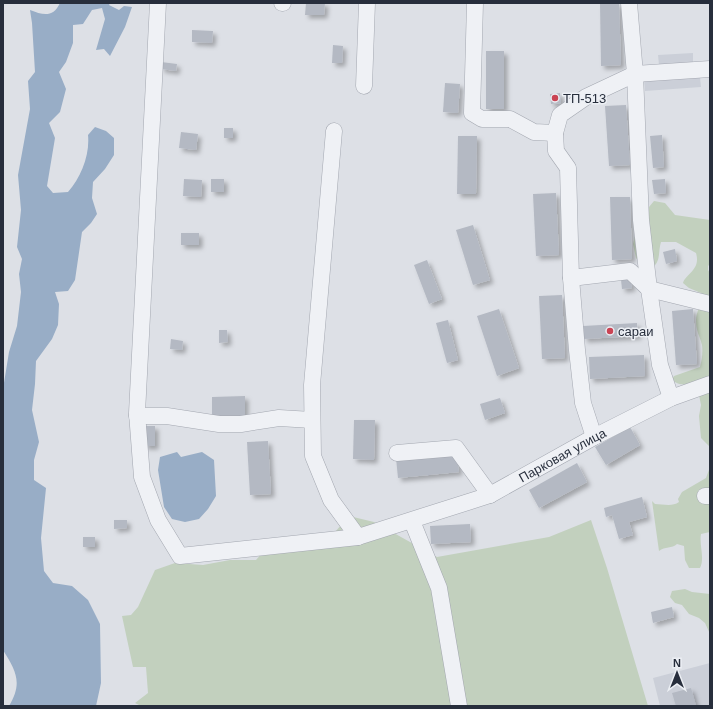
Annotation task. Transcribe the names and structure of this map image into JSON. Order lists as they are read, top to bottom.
{
  "streets": {
    "street": ["Парковая улица"]
  },
  "places": ["ТП-513", "сараи"],
  "north": "top"
}
